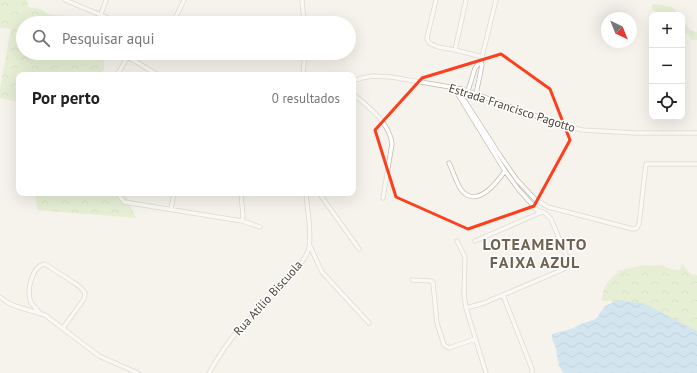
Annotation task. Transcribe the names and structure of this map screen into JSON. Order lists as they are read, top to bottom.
{
  "streets": {
    "street": ["Estrada Francisco Pagotto", "Rua Atílio Biscuola"]
  },
  "districts": ["LOTEAMENTO FAIXA AZUL"],
  "north": "bottom right",
  "page": {
    "map_buttons": ["+", "−"],
    "search": "Pesquisar aqui",
    "heading": ["Por perto", "0 resultados"]
  }
}
